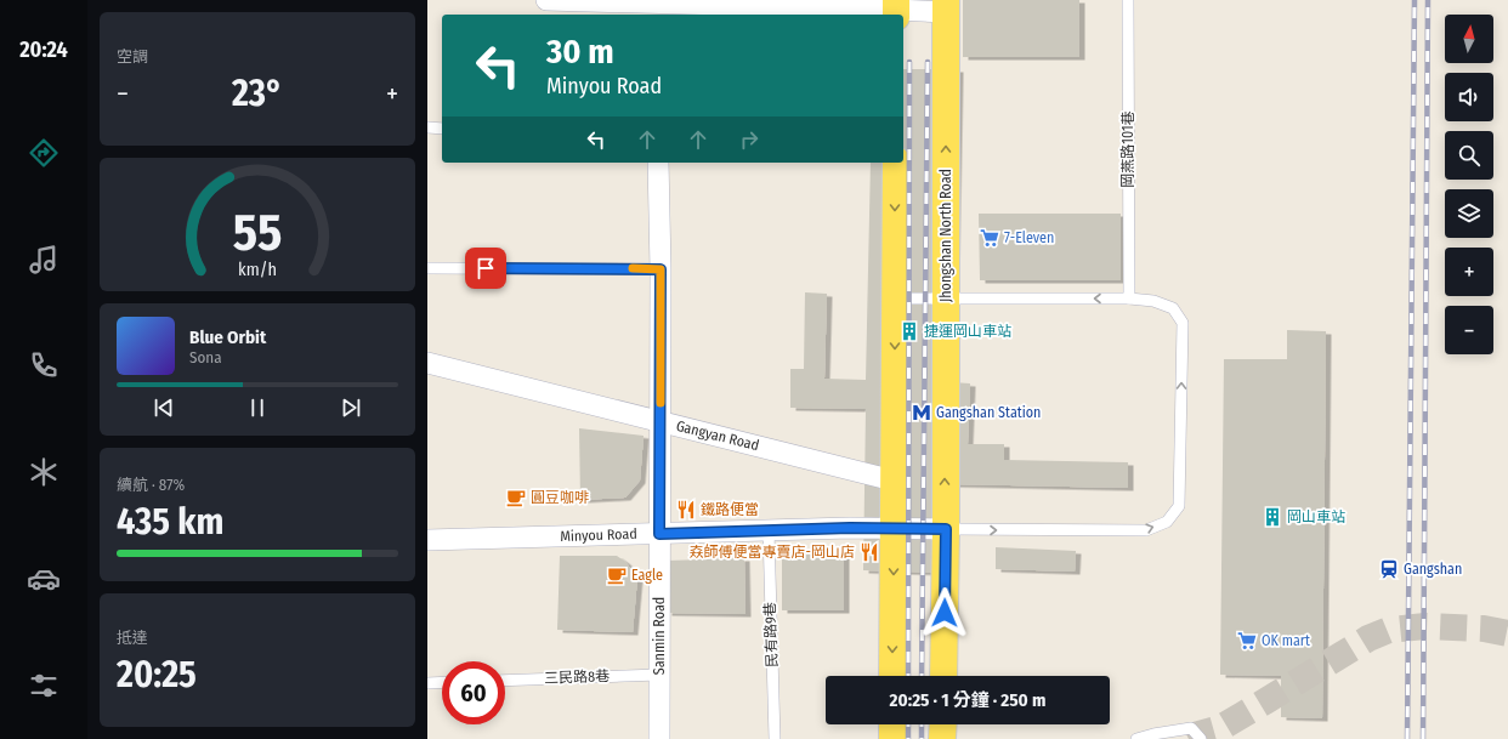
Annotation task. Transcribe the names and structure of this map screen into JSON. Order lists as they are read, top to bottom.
{
  "streets": {
    "main road": ["Jhongshan North Road"],
    "street": ["Gangyan Road", "Minyou Road", "Sanmin Road"],
    "lane": ["岡燕路101巷", "民有路9巷", "三民路8巷"]
  },
  "crossings": [
    ["Jhongshan North Road", "Minyou Road"],
    ["Gangyan Road", "Sanmin Road"],
    ["Minyou Road", "民有路9巷"],
    ["Minyou Road", "Sanmin Road"],
    ["Sanmin Road", "三民路8巷"]
  ],
  "places": {
    "supermarket": ["7-Eleven", "OK mart"],
    "building": ["捷運岡山車站", "岡山車站"],
    "metro station": ["Gangshan Station"],
    "cafe": ["圓豆咖啡", "Eagle"],
    "restaurant": ["鐵路便當", "𡘙師傅便當專賣店-岡山店"],
    "station": ["Gangshan"]
  },
  "north": "top",
  "page": {
    "tabs": "20:24",
    "tile": [
      "空調",
      ["續航 · 87%", "435 km"],
      ["抵達", "20:25"]
    ],
    "map_buttons": ["+", "−"],
    "turn": ["30 m", "Minyou Road"],
    "heat": ["−", "23°", "+"],
    "song": ["Blue Orbit", "Sona"],
    "limit": "60",
    "trip": "20:25 · 1 分鐘 · 250 m",
    "gauge": ["55", "km/h"]
  }
}
